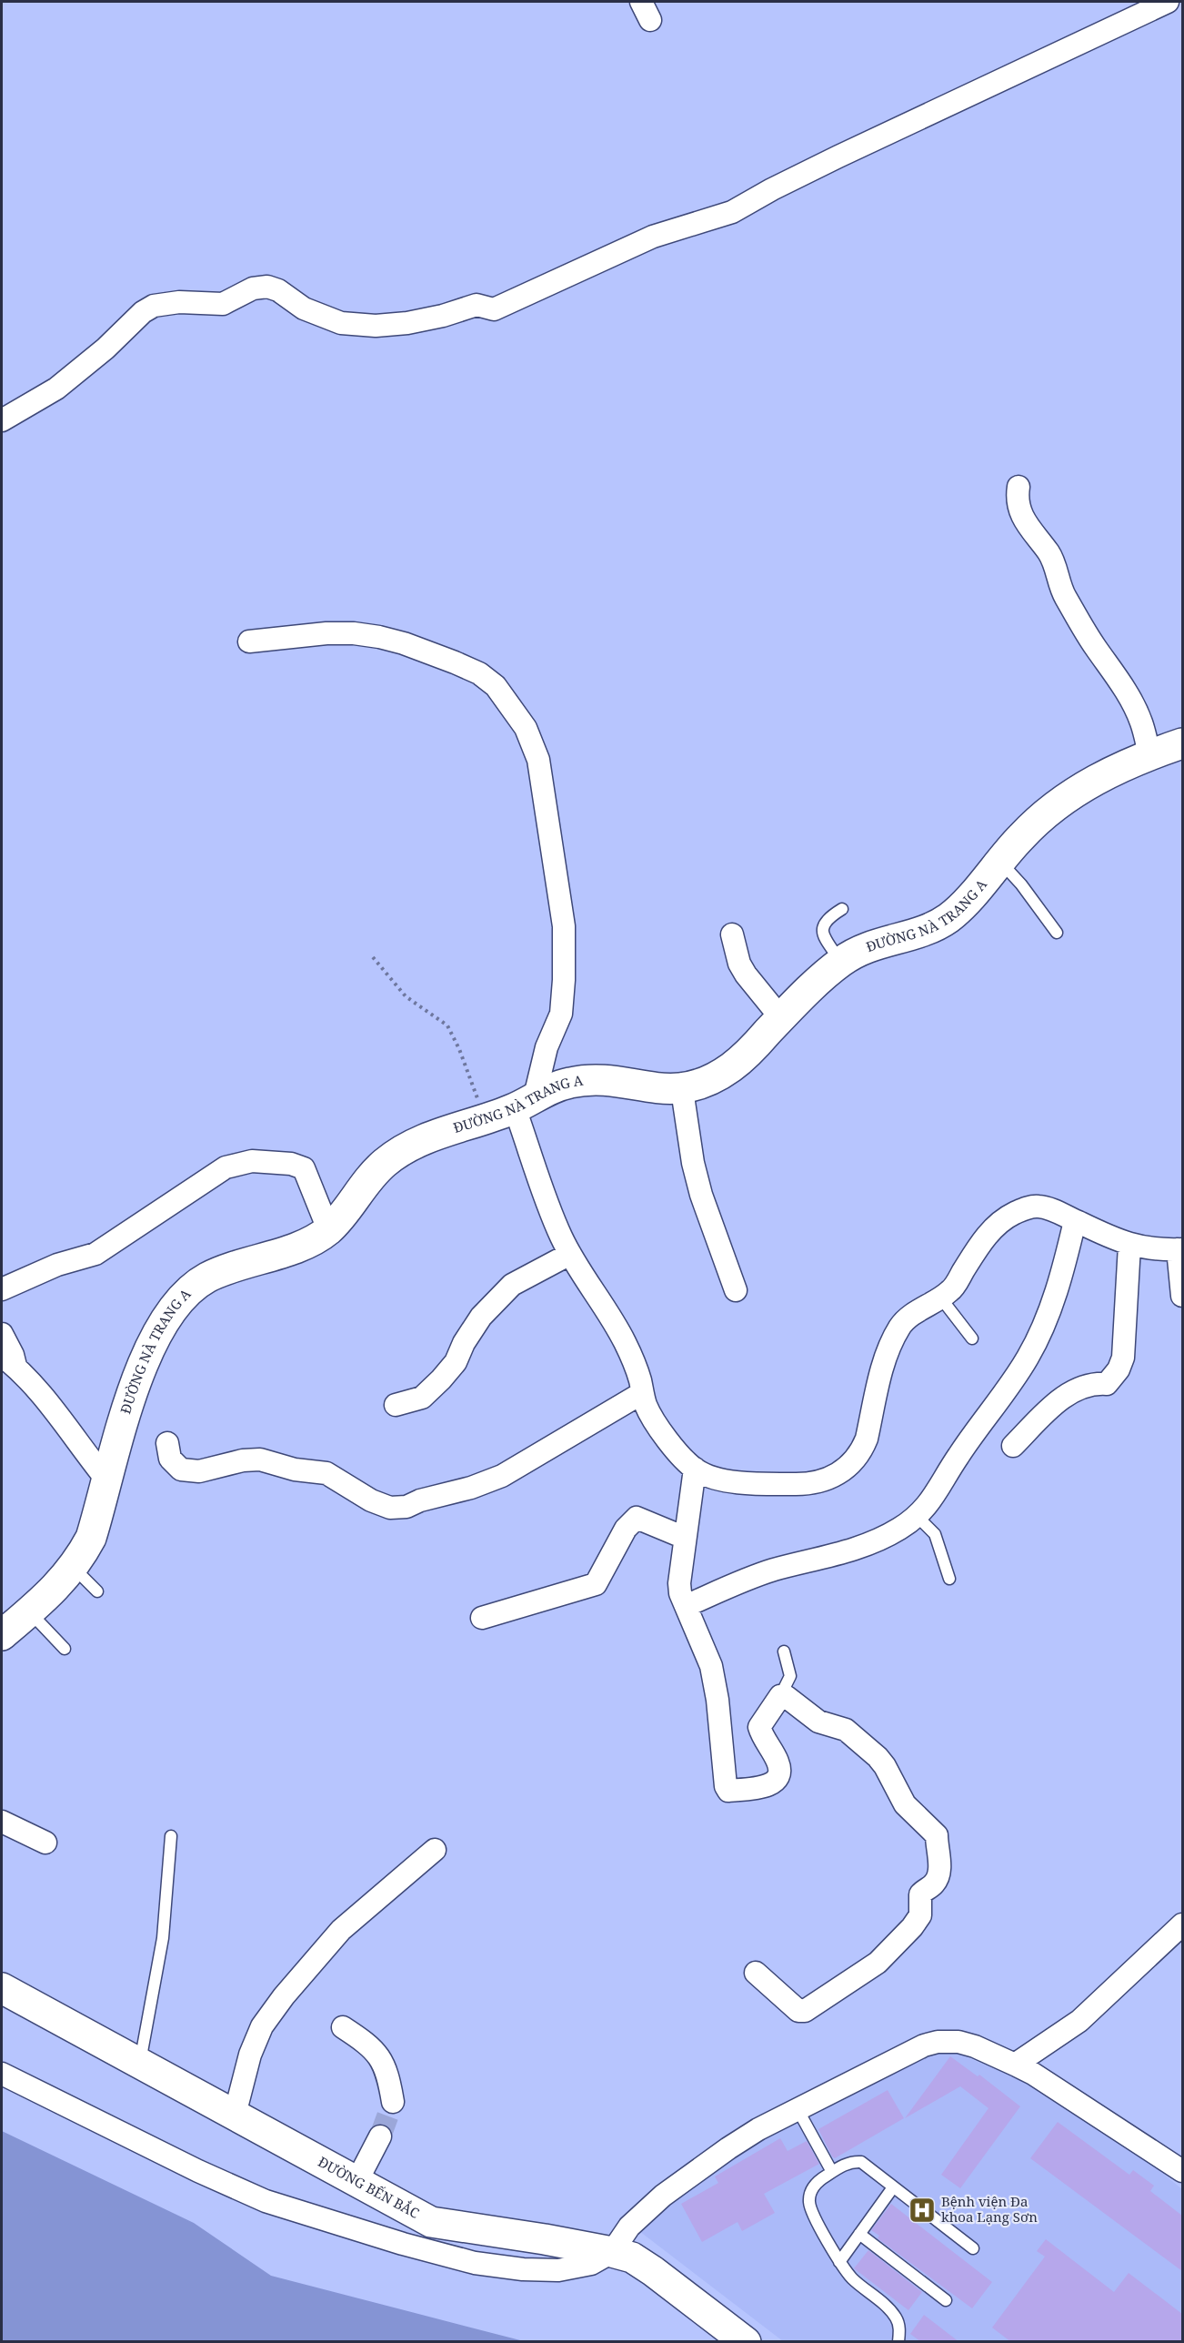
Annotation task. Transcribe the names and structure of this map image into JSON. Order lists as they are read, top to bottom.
{
  "streets": {
    "street": ["ĐƯỜNG NÀ TRANG A", "ĐƯỜNG BẾN BẮC"]
  },
  "places": {
    "hospital": ["Bệnh viện Đa khoa Lạng Sơn"]
  }
}
